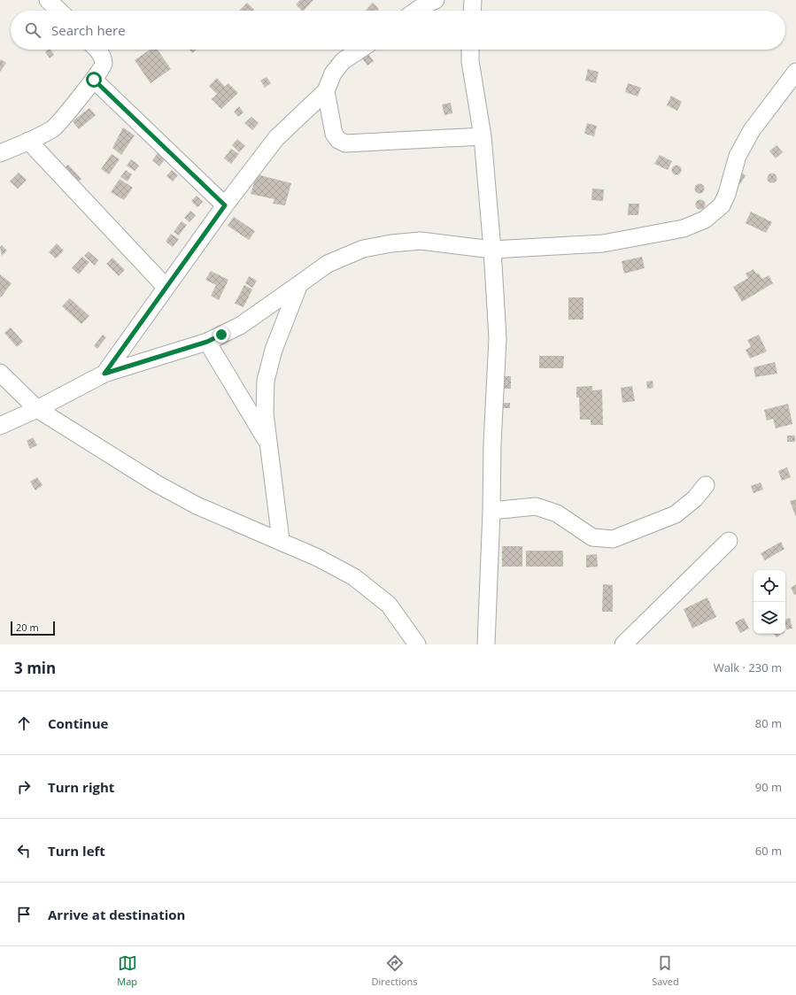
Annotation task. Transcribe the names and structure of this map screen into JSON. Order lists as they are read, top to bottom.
{
  "scale_bar": "20 m",
  "page": {
    "search": "Search here",
    "scale": "20 m",
    "heading": ["3 min", "Walk · 230 m"],
    "list": [
      ["Continue", "80 m"],
      ["Turn right", "90 m"],
      ["Turn left", "60 m"],
      "Arrive at destination"
    ],
    "nav": ["Map", "Directions", "Saved"]
  }
}
